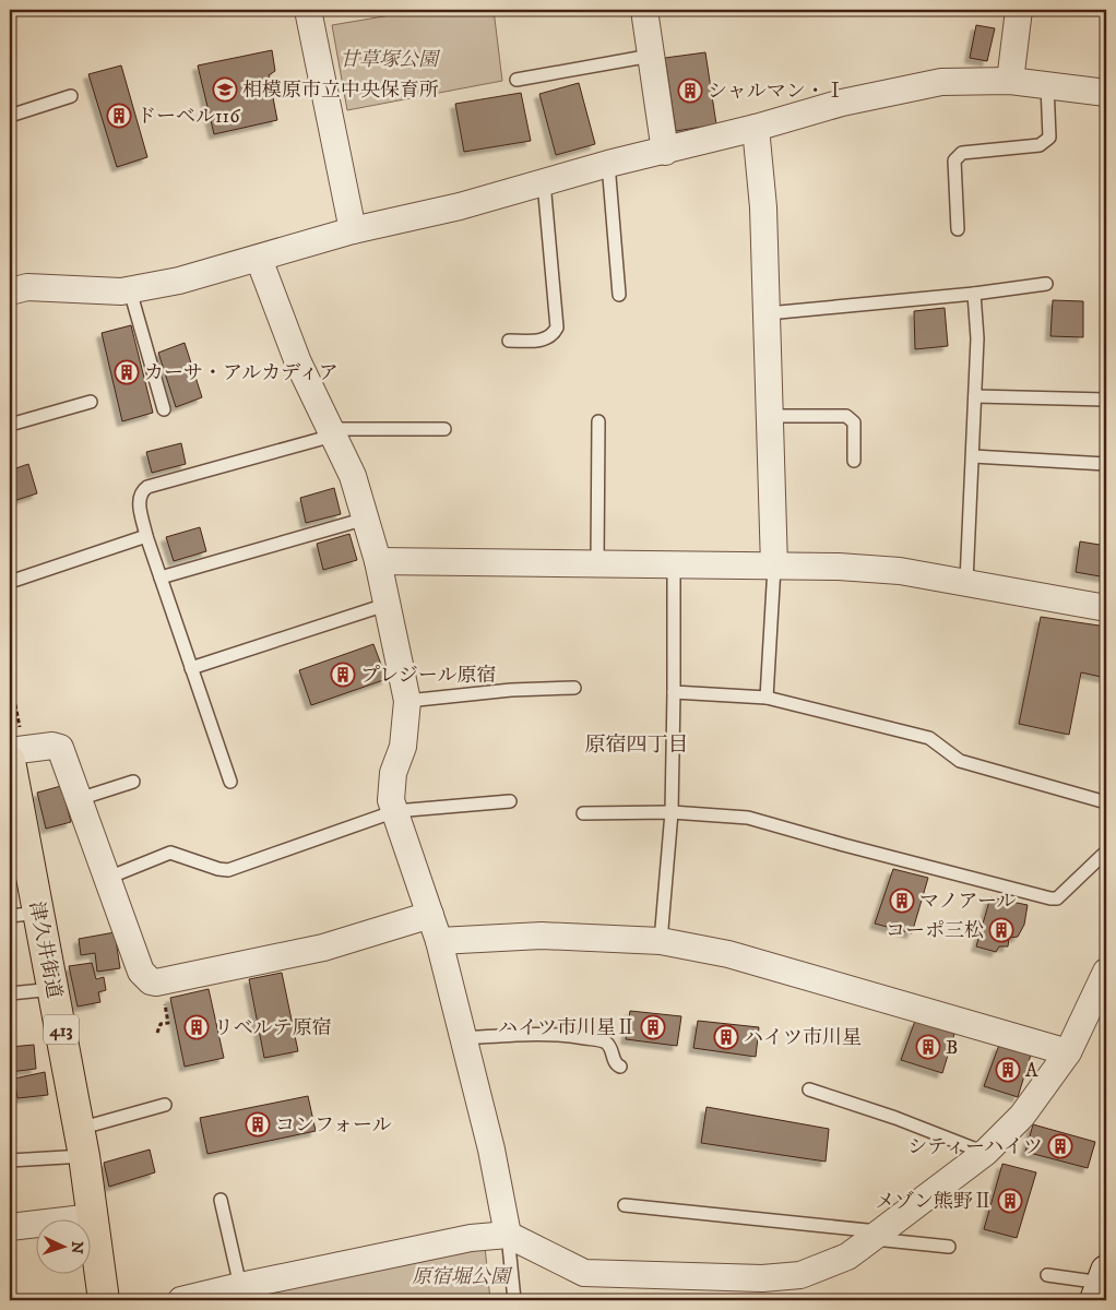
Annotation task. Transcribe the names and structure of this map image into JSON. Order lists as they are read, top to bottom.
{
  "streets": {
    "highway": ["津久井街道", "413"]
  },
  "districts": ["原宿四丁目"],
  "parks": ["甘草塚公園", "原宿堀公園"],
  "places": {
    "school or university": ["相模原市立中央保育所"],
    "building": [
      "シャルマン・Ⅰ",
      "ドーベル116",
      "カーサ・アルカディア",
      "プレジール原宿",
      "マノアール",
      "コーポ三松",
      "リベルテ原宿",
      "ハイツ市川星Ⅱ",
      "ハイツ市川星",
      "B",
      "A",
      "コンフォール",
      "シティーハイツ",
      "メゾン熊野Ⅱ"
    ]
  },
  "north": "right"
}
